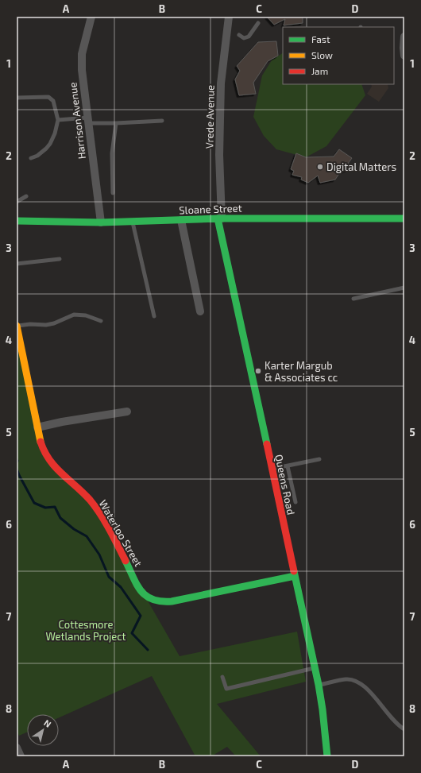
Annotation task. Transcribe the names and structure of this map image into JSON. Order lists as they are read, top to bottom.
{
  "streets": {
    "street": [
      "Vrede Avenue",
      "Harrison Avenue",
      "Sloane Street",
      "Queens Road",
      "Waterloo Street"
    ]
  },
  "crossings": [
    ["Vrede Avenue", "Sloane Street"],
    ["Vrede Avenue", "Queens Road"],
    ["Harrison Avenue", "Sloane Street"],
    ["Sloane Street", "Queens Road"],
    ["Queens Road", "Waterloo Street"]
  ],
  "parks": ["Cottesmore Wetlands Project"],
  "places": ["Digital Matters", "Karter Margub & Associates cc"],
  "legend": ["Fast", "Slow", "Jam"],
  "north": "top right",
  "grid": {
    "columns": [
      "A",
      "B",
      "C",
      "D"
    ],
    "rows": [
      "1",
      "2",
      "3",
      "4",
      "5",
      "6",
      "7",
      "8"
    ]
  }
}
